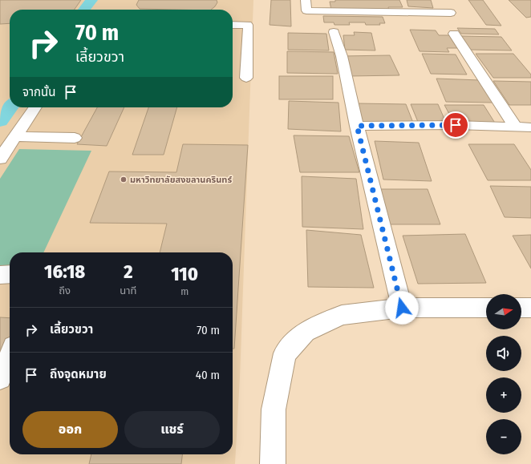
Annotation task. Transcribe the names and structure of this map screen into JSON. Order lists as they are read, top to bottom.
{
  "places": ["มหาวิทยาลัยสงขลานครินทร์"],
  "north": "right",
  "page": {
    "turn": ["70 m", "เลี้ยวขวา"],
    "then": "จากนั้น",
    "eta": [
      "16:18",
      "ถึง",
      "2",
      "นาที",
      "110",
      "m"
    ],
    "map_buttons": ["+", "−"],
    "list": [
      {
        "name": "เลี้ยวขวา",
        "value": "70 m"
      },
      {
        "name": "ถึงจุดหมาย",
        "value": "40 m"
      }
    ],
    "buttons": ["ออก", "แชร์"]
  }
}
